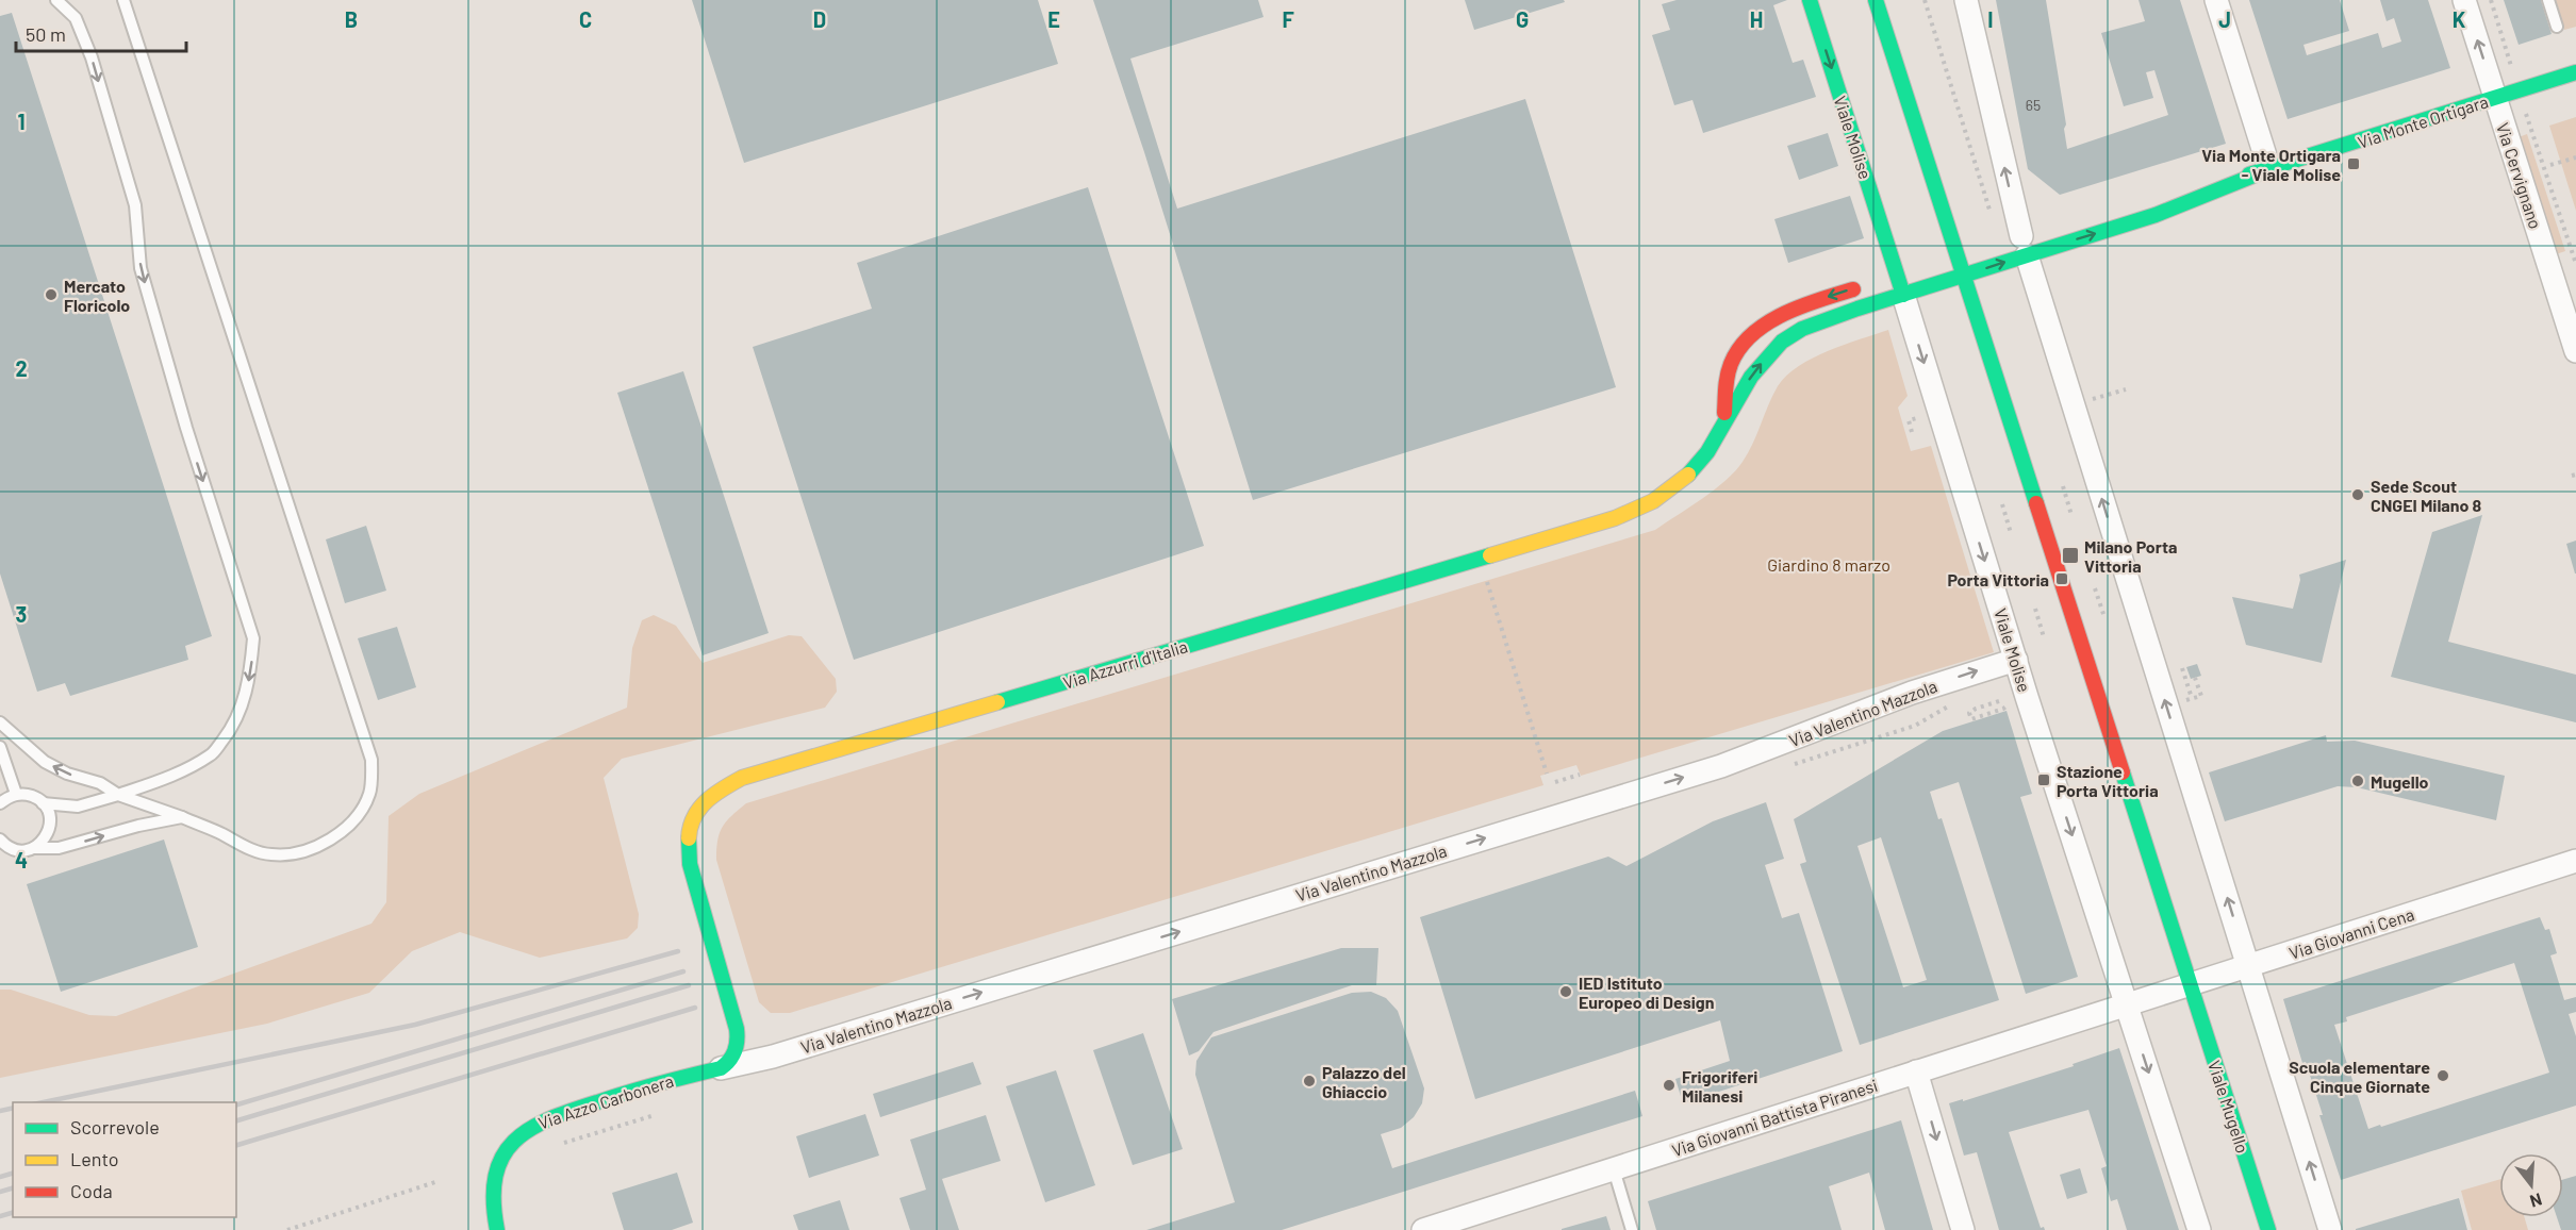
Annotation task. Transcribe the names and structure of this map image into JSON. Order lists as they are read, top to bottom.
{
  "streets": {
    "street": [
      "Via Monte Ortigara",
      "Viale Molise",
      "Via Cervignano",
      "Via Azzurri d'Italia",
      "Via Valentino Mazzola",
      "Via Giovanni Cena",
      "Via Azzo Carbonera",
      "Viale Mugello",
      "Via Giovanni Battista Piranesi"
    ]
  },
  "crossings": [
    ["Via Monte Ortigara", "Via Cervignano"],
    ["Viale Molise", "Via Azzurri d'Italia"],
    ["Viale Molise", "Via Valentino Mazzola"],
    ["Viale Molise", "Via Giovanni Cena"],
    ["Viale Molise", "Via Giovanni Battista Piranesi"],
    ["Via Azzurri d'Italia", "Via Valentino Mazzola"],
    ["Via Azzurri d'Italia", "Via Azzo Carbonera"],
    ["Via Valentino Mazzola", "Via Azzo Carbonera"],
    ["Via Giovanni Cena", "Viale Mugello"],
    ["Via Giovanni Cena", "Via Giovanni Battista Piranesi"]
  ],
  "one_way": ["Via Valentino Mazzola"],
  "parks": ["Giardino 8 marzo"],
  "places": {
    "transit": [
      "Via Monte Ortigara - Viale Molise",
      "Milano Porta Vittoria",
      "Porta Vittoria",
      "Stazione Porta Vittoria"
    ],
    "other": [
      "Mercato Floricolo",
      "Sede Scout CNGEI Milano 8",
      "Mugello",
      "IED Istituto Europeo di Design",
      "Scuola elementare Cinque Giornate",
      "Palazzo del Ghiaccio",
      "Frigoriferi Milanesi"
    ]
  },
  "house_numbers": ["65"],
  "legend": ["Scorrevole", "Lento", "Coda"],
  "scale_bar": "50 m",
  "north": "bottom",
  "grid": {
    "columns": [
      "B",
      "C",
      "D",
      "E",
      "F",
      "G",
      "H",
      "I",
      "J",
      "K"
    ],
    "rows": [
      "1",
      "2",
      "3",
      "4"
    ]
  }
}
